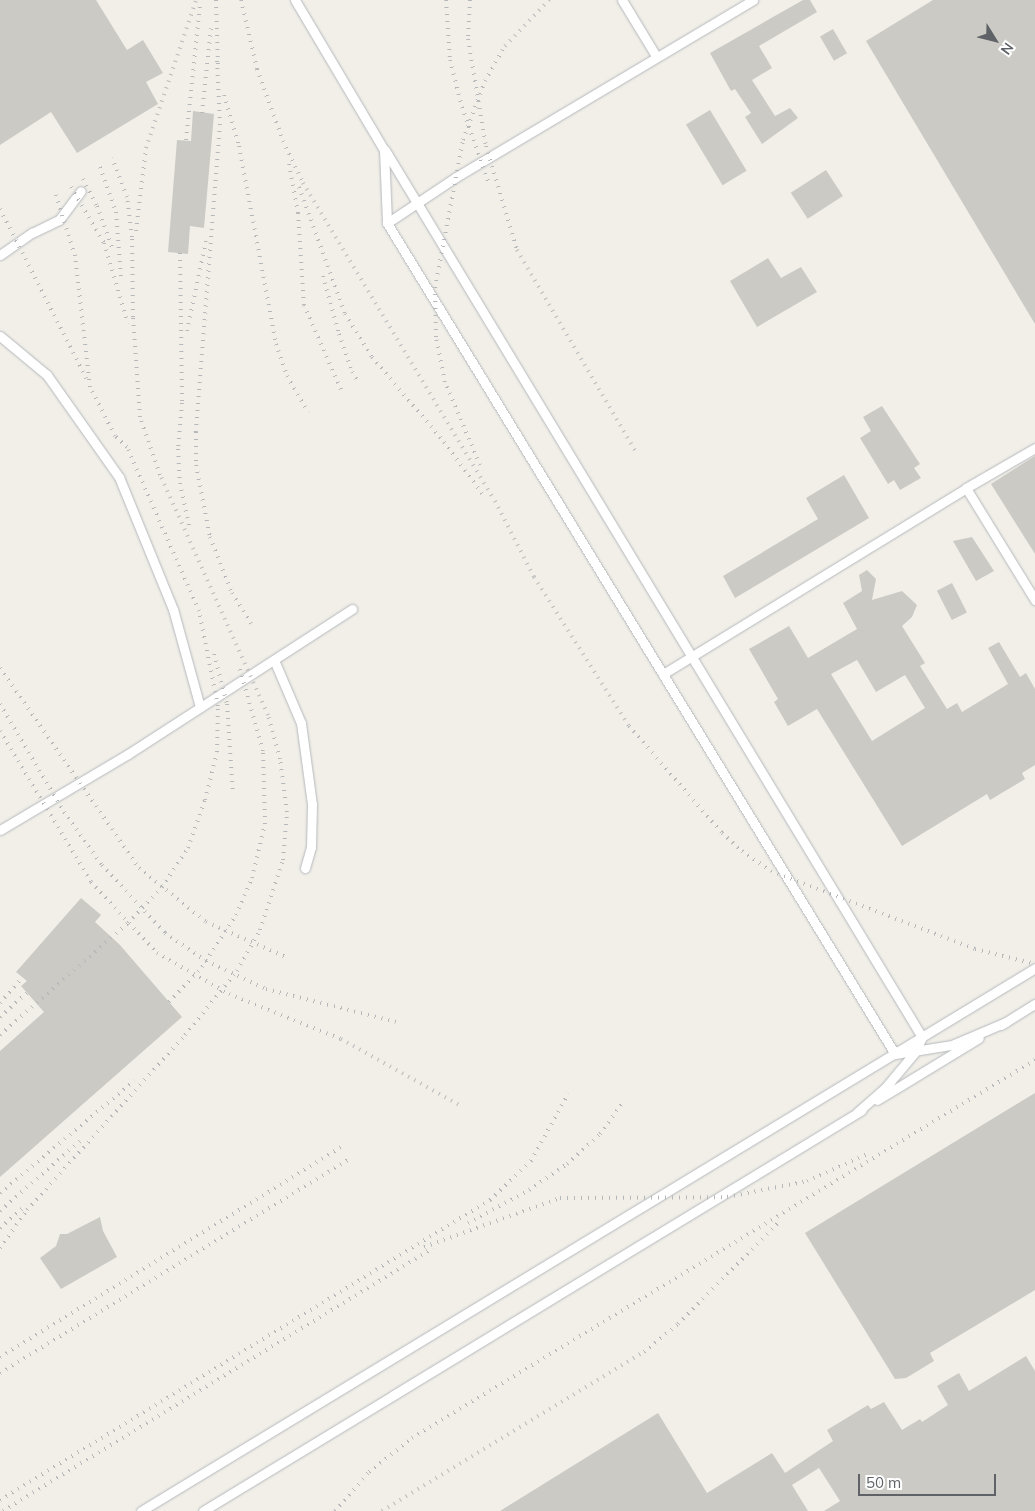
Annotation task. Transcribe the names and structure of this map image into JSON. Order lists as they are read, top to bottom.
{
  "scale_bar": "50 m",
  "north": "bottom right"
}
